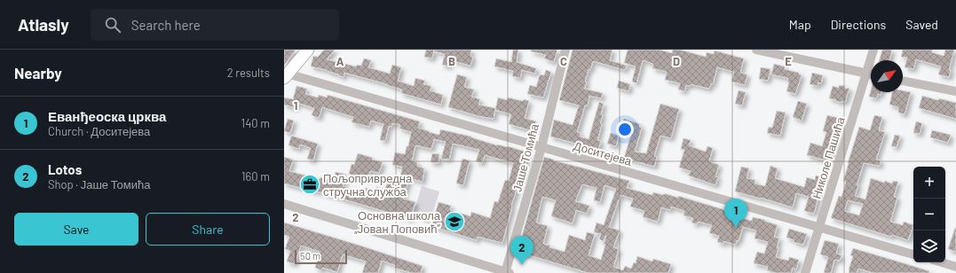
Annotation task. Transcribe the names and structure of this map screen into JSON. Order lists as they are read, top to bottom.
{
  "streets": {
    "street": ["Доситејева", "Јаше Томића", "Николе Пашића"]
  },
  "crossings": [
    ["Доситејева", "Јаше Томића"],
    ["Доситејева", "Николе Пашића"]
  ],
  "places": {
    "office": ["Пољопривредна стручна служба"],
    "school or university": ["Основна школа „Јован Поповић”"]
  },
  "scale_bar": "50 m",
  "north": "top right",
  "page": {
    "header": "Atlasly",
    "search": "Search here",
    "nav": ["Map", "Directions", "Saved"],
    "heading": ["Nearby", "2 results"],
    "list": [
      {
        "mark": "1",
        "name": "Еванђеоска црква",
        "note": "Church · Доситејева",
        "value": "140 m"
      },
      {
        "mark": "2",
        "name": "Lotos",
        "note": "Shop · Јаше Томића",
        "value": "160 m"
      }
    ],
    "map_buttons": ["+", "−"],
    "pins": ["1", "2"],
    "buttons": ["Save", "Share"],
    "scale": "50 m"
  },
  "grid": {
    "columns": [
      "A",
      "B",
      "C",
      "D",
      "E"
    ],
    "rows": ["1", "2"]
  }
}
